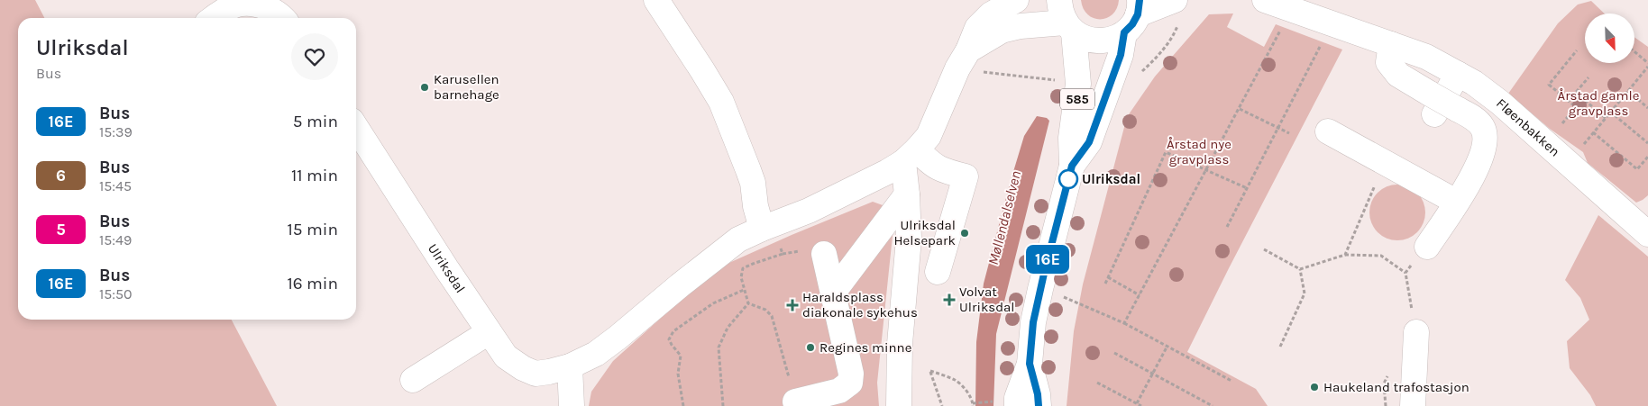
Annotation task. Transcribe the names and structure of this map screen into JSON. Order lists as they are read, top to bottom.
{
  "streets": {
    "street": ["585", "Fløenbakken", "Ulriksdal"]
  },
  "crossings": [
    ["585", "Ulriksdal"]
  ],
  "water": ["Møllendalselven"],
  "parks": ["Årstad gamle gravplass", "Årstad nye gravplass"],
  "places": {
    "other": [
      "Karusellen barnehage",
      "Ulriksdal",
      "Ulriksdal Helsepark",
      "Regines minne",
      "Haukeland trafostasjon"
    ],
    "health": ["Volvat Ulriksdal", "Haraldsplass diakonale sykehus"]
  },
  "lines": ["bus line 16E"],
  "north": "bottom right",
  "page": {
    "on_map": "16E",
    "heading": ["Ulriksdal", "Bus"],
    "list": [
      {
        "mark": "16E",
        "name": "Bus",
        "note": "15:39",
        "value": "5 min"
      },
      {
        "mark": "6",
        "name": "Bus",
        "note": "15:45",
        "value": "11 min"
      },
      {
        "mark": "5",
        "name": "Bus",
        "note": "15:49",
        "value": "15 min"
      },
      {
        "mark": "16E",
        "name": "Bus",
        "note": "15:50",
        "value": "16 min"
      }
    ]
  }
}
